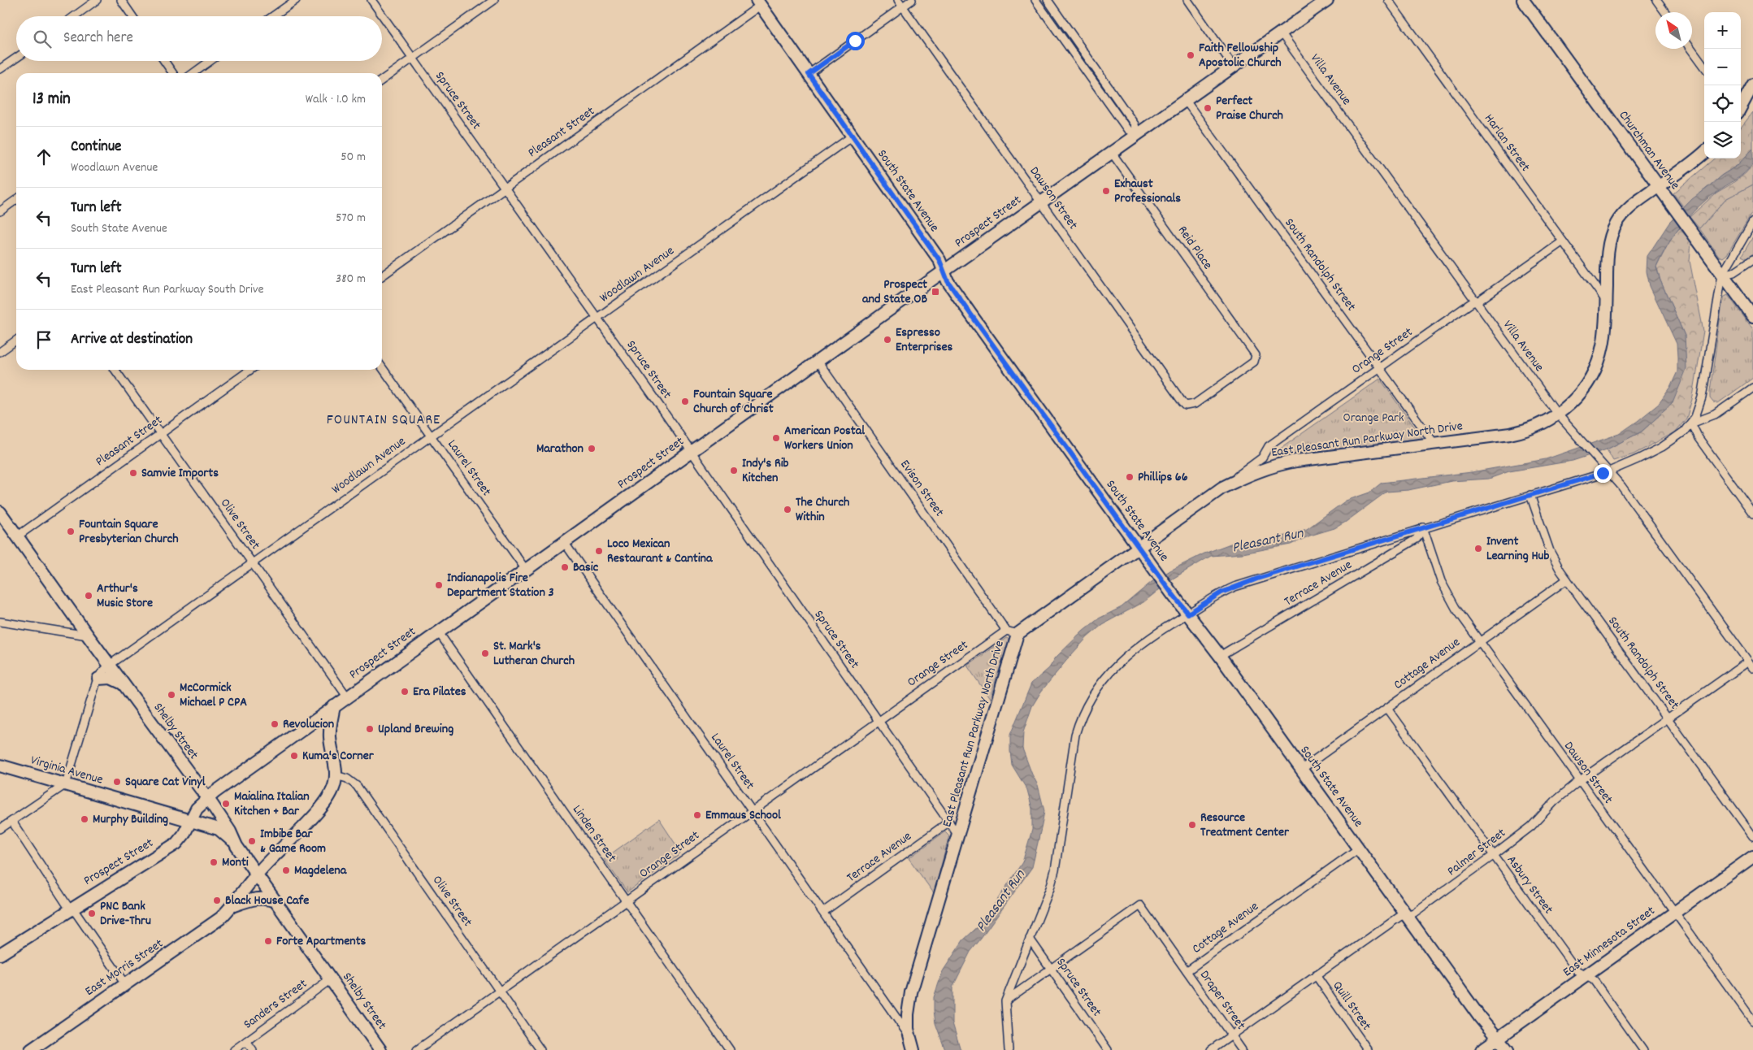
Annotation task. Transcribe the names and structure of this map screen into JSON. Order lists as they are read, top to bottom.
{
  "streets": {
    "main road": [
      "Churchman Avenue",
      "South State Avenue",
      "Prospect Street",
      "East Pleasant Run Parkway North Drive",
      "Shelby Street",
      "Virginia Avenue",
      "East Minnesota Street",
      "East Morris Street"
    ],
    "street": [
      "Villa Avenue",
      "Spruce Street",
      "Pleasant Street",
      "Harlan Street",
      "Dawson Street",
      "Reid Place",
      "South Randolph Street",
      "Woodlawn Avenue",
      "Orange Street",
      "Laurel Street",
      "Evison Street",
      "Olive Street",
      "Terrace Avenue",
      "Cottage Avenue",
      "Linden Street",
      "Palmer Street",
      "Asbury Street",
      "Draper Street",
      "Sanders Street",
      "Quill Street"
    ]
  },
  "crossings": [
    ["Villa Avenue", "Prospect Street"],
    ["Villa Avenue", "Orange Street"],
    ["Villa Avenue", "East Pleasant Run Parkway North Drive"],
    ["Villa Avenue", "Palmer Street"],
    ["Spruce Street", "Pleasant Street"],
    ["Spruce Street", "Prospect Street"],
    ["Spruce Street", "Woodlawn Avenue"],
    ["Spruce Street", "Orange Street"],
    ["Spruce Street", "East Pleasant Run Parkway North Drive"],
    ["Spruce Street", "Terrace Avenue"],
    ["Spruce Street", "Draper Street"],
    ["Pleasant Street", "South State Avenue"],
    ["Pleasant Street", "Olive Street"],
    ["Pleasant Street", "Shelby Street"],
    ["Harlan Street", "Orange Street"],
    ["Harlan Street", "East Pleasant Run Parkway North Drive"],
    ["Churchman Avenue", "East Pleasant Run Parkway North Drive"],
    ["South State Avenue", "Prospect Street"],
    ["South State Avenue", "Woodlawn Avenue"],
    ["South State Avenue", "East Pleasant Run Parkway North Drive"],
    ["South State Avenue", "Terrace Avenue"],
    ["South State Avenue", "Cottage Avenue"],
    ["South State Avenue", "Palmer Street"],
    ["South State Avenue", "East Minnesota Street"],
    ["Dawson Street", "Prospect Street"],
    ["Dawson Street", "Reid Place"],
    ["Dawson Street", "Terrace Avenue"],
    ["Dawson Street", "Cottage Avenue"],
    ["Dawson Street", "Palmer Street"],
    ["Dawson Street", "East Minnesota Street"],
    ["Prospect Street", "Reid Place"],
    ["Prospect Street", "South Randolph Street"],
    ["Prospect Street", "Laurel Street"],
    ["Prospect Street", "Evison Street"],
    ["Prospect Street", "Olive Street"],
    ["Prospect Street", "Shelby Street"],
    ["Prospect Street", "Virginia Avenue"],
    ["Prospect Street", "Linden Street"],
    ["Prospect Street", "East Morris Street"],
    ["South Randolph Street", "Orange Street"],
    ["South Randolph Street", "East Pleasant Run Parkway North Drive"],
    ["South Randolph Street", "Cottage Avenue"],
    ["South Randolph Street", "Palmer Street"],
    ["Woodlawn Avenue", "Laurel Street"],
    ["Woodlawn Avenue", "Olive Street"],
    ["Woodlawn Avenue", "Shelby Street"],
    ["Woodlawn Avenue", "Virginia Avenue"],
    ["Orange Street", "East Pleasant Run Parkway North Drive"],
    ["Orange Street", "Laurel Street"],
    ["Orange Street", "Evison Street"],
    ["Orange Street", "Olive Street"],
    ["Orange Street", "Linden Street"],
    ["East Pleasant Run Parkway North Drive", "Laurel Street"],
    ["Laurel Street", "Terrace Avenue"],
    ["Olive Street", "East Morris Street"],
    ["Cottage Avenue", "Asbury Street"],
    ["Cottage Avenue", "Draper Street"],
    ["Shelby Street", "Virginia Avenue"],
    ["Shelby Street", "East Morris Street"],
    ["Shelby Street", "Sanders Street"],
    ["Palmer Street", "Asbury Street"],
    ["Palmer Street", "Draper Street"],
    ["Palmer Street", "Quill Street"],
    ["Asbury Street", "East Minnesota Street"]
  ],
  "districts": ["FOUNTAIN SQUARE"],
  "water": ["Pleasant Run"],
  "parks": ["Orange Park"],
  "places": {
    "other": [
      "Faith Fellowship Apostolic Church",
      "Perfect Praise Church",
      "Exhaust Professionals",
      "Espresso Enterprises",
      "Fountain Square Church of Christ",
      "American Postal Workers Union",
      "Marathon",
      "Indy's Rib Kitchen",
      "Samvie Imports",
      "Phillips 66",
      "The Church Within",
      "Fountain Square Presbyterian Church",
      "Invent Learning Hub",
      "Loco Mexican Restaurant & Cantina",
      "Basic",
      "Indianapolis Fire Department Station 3",
      "Arthur's Music Store",
      "St. Mark's Lutheran Church",
      "Era Pilates",
      "McCormick Michael P CPA",
      "Revolucion",
      "Upland Brewing",
      "Kuma's Corner",
      "Square Cat Vinyl",
      "Maialina Italian Kitchen + Bar",
      "Emmaus School",
      "Murphy Building",
      "Resource Treatment Center",
      "Imbibe Bar & Game Room",
      "Monti",
      "Magdelena",
      "Black House Cafe",
      "PNC Bank Drive-Thru",
      "Forte Apartments"
    ],
    "transit": ["Prospect and State OB"]
  },
  "north": "top left",
  "page": {
    "map_buttons": ["+", "−"],
    "search": "Search here",
    "heading": ["13 min", "Walk · 1.0 km"],
    "list": [
      ["Continue", "Woodlawn Avenue", "50 m"],
      ["Turn left", "South State Avenue", "570 m"],
      ["Turn left", "East Pleasant Run Parkway South Drive", "380 m"],
      "Arrive at destination"
    ]
  }
}
